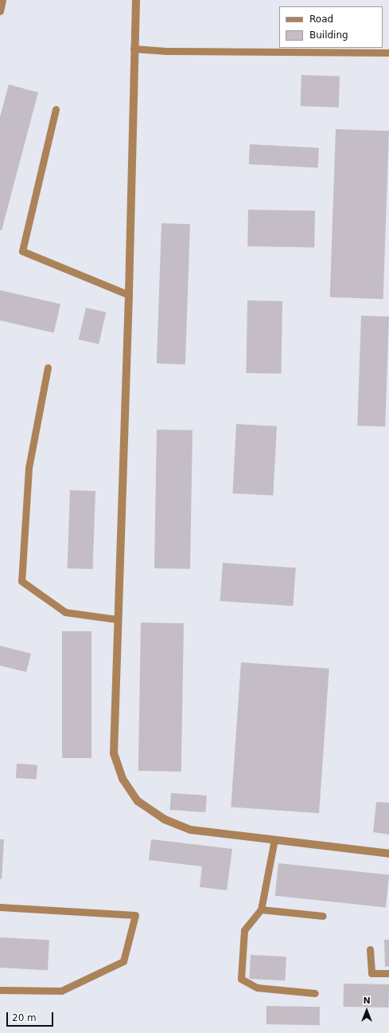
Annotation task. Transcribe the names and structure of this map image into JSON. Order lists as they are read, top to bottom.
{
  "legend": ["Road", "Building"],
  "scale_bar": "20 m",
  "north": "top"
}
